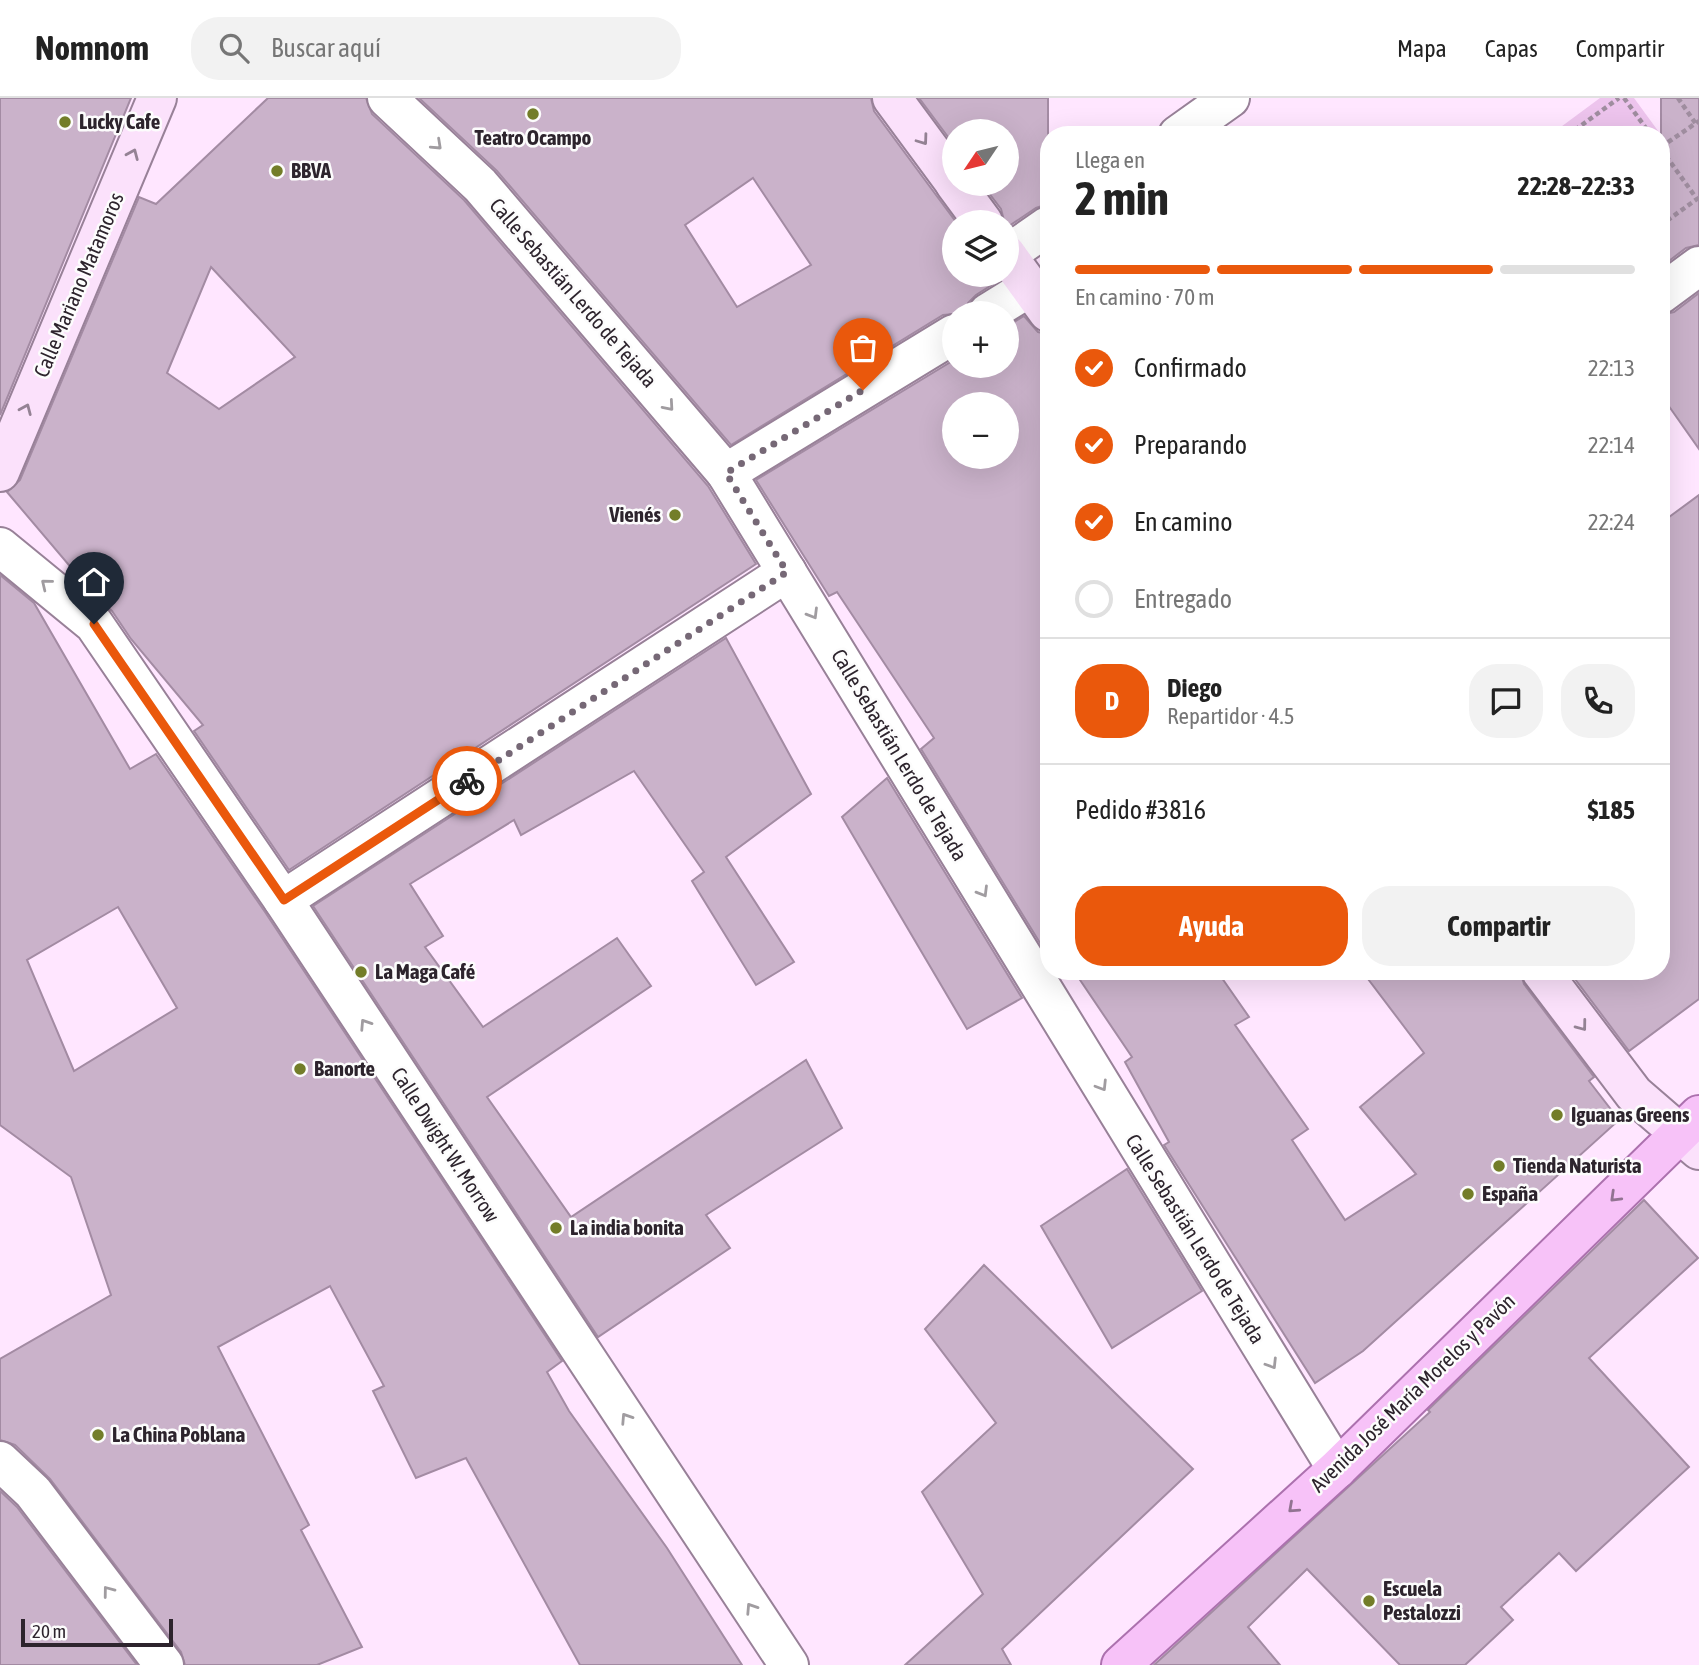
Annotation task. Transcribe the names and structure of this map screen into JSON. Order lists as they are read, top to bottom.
{
  "streets": {
    "main road": ["Avenida José María Morelos y Pavón"],
    "street": ["Calle Mariano Matamoros", "Calle Sebastián Lerdo de Tejada", "Calle Dwight W. Morrow"]
  },
  "crossings": [
    ["Calle Sebastián Lerdo de Tejada", "Avenida José María Morelos y Pavón"]
  ],
  "one_way": [
    "Calle Mariano Matamoros",
    "Calle Sebastián Lerdo de Tejada",
    "Calle Dwight W. Morrow",
    "Avenida José María Morelos y Pavón"
  ],
  "places": [
    "Teatro Ocampo",
    "Lucky Cafe",
    "BBVA",
    "Vienés",
    "La Maga Café",
    "Banorte",
    "Iguanas Greens",
    "Tienda Naturista",
    "España",
    "La india bonita",
    "La China Poblana",
    "Escuela Pestalozzi"
  ],
  "scale_bar": "20 m",
  "north": "bottom left",
  "page": {
    "header": "Nomnom",
    "search": "Buscar aquí",
    "nav": ["Mapa", "Capas", "Compartir"],
    "map_buttons": ["+", "−"],
    "heading": ["2 min", "Llega en", "22:28–22:33"],
    "panel": [
      "Diego",
      "Repartidor · 4.5",
      "Pedido #3816",
      "$185"
    ],
    "bar": "En camino · 70 m",
    "list": [
      ["Confirmado", "22:13"],
      ["Preparando", "22:14"],
      ["En camino", "22:24"],
      "Entregado"
    ],
    "round": "D",
    "buttons": ["Ayuda", "Compartir"],
    "scale": "20 m"
  }
}
